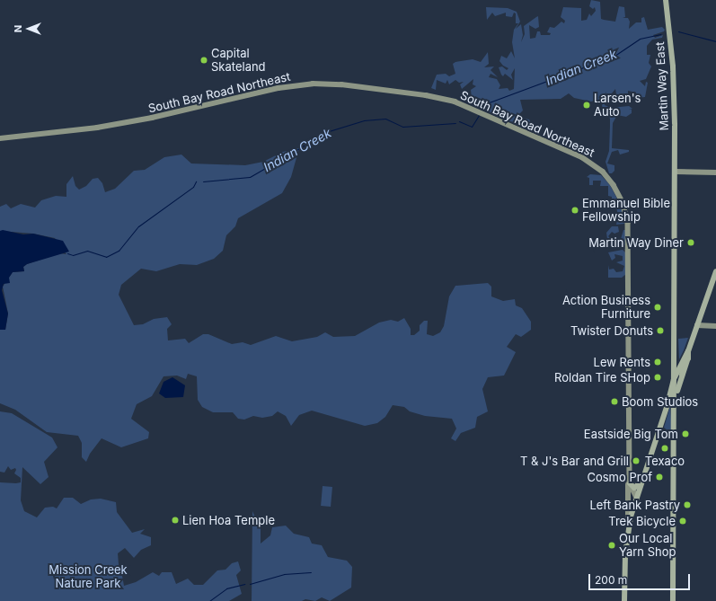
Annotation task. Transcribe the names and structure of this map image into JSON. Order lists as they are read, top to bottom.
{
  "streets": {
    "main road": ["Martin Way East"],
    "street": ["South Bay Road Northeast"]
  },
  "water": ["Indian Creek"],
  "parks": ["Mission Creek Nature Park"],
  "places": [
    "Capital Skateland",
    "Larsen's Auto",
    "Emmanuel Bible Fellowship",
    "Martin Way Diner",
    "Action Business Furniture",
    "Twister Donuts",
    "Lew Rents",
    "Roldan Tire SHop",
    "Boom Studios",
    "Eastside Big Tom",
    "Texaco",
    "T & J's Bar and Grill",
    "Cosmo Prof",
    "Left Bank Pastry",
    "Lien Hoa Temple",
    "Trek Bicycle",
    "Our Local Yarn Shop"
  ],
  "scale_bar": "200 m",
  "north": "left"
}
